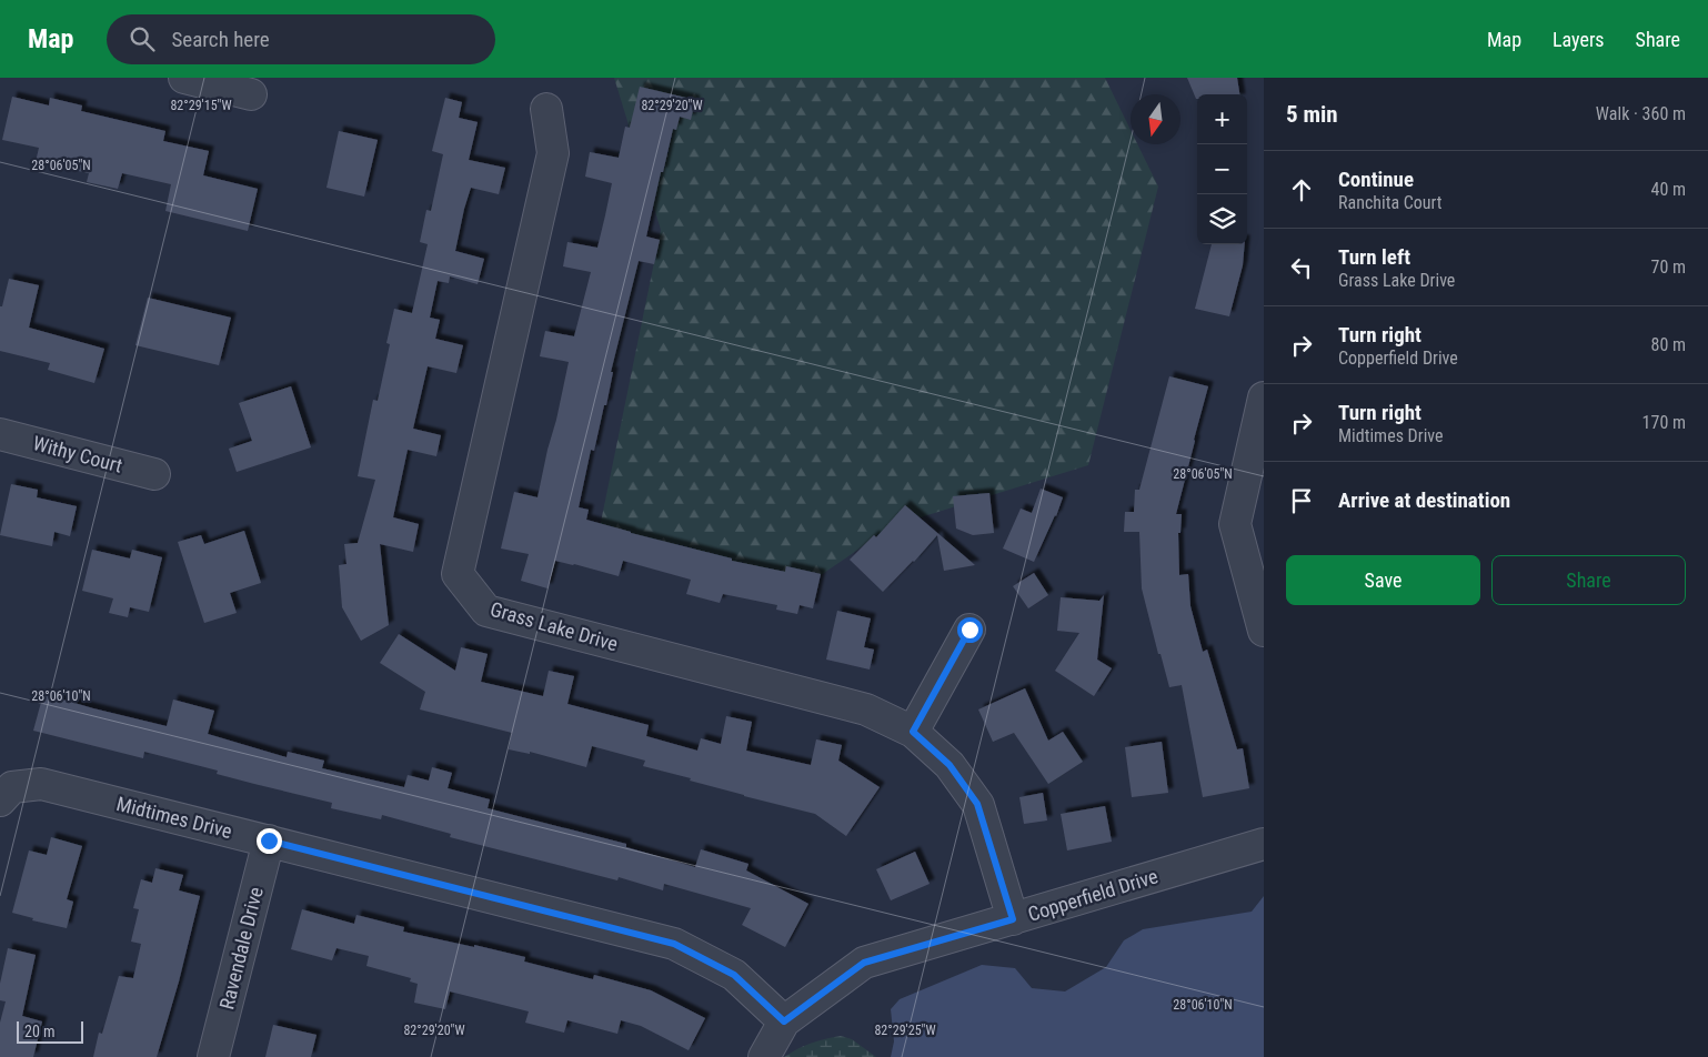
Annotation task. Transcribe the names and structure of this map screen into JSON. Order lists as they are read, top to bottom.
{
  "streets": {
    "street": [
      "Withy Court",
      "Grass Lake Drive",
      "Midtimes Drive",
      "Copperfield Drive",
      "Ravendale Drive"
    ]
  },
  "crossings": [
    ["Grass Lake Drive", "Copperfield Drive"],
    ["Midtimes Drive", "Copperfield Drive"],
    ["Midtimes Drive", "Ravendale Drive"]
  ],
  "scale_bar": "20 m",
  "north": "bottom",
  "page": {
    "header": "Map",
    "search": "Search here",
    "nav": ["Map", "Layers", "Share"],
    "heading": ["5 min", "Walk · 360 m"],
    "map_buttons": ["+", "−"],
    "list": [
      ["Continue", "Ranchita Court", "40 m"],
      ["Turn left", "Grass Lake Drive", "70 m"],
      ["Turn right", "Copperfield Drive", "80 m"],
      ["Turn right", "Midtimes Drive", "170 m"],
      "Arrive at destination"
    ],
    "buttons": ["Save", "Share"],
    "scale": "20 m"
  },
  "coordinates": [
    "82°29'15\"W",
    "82°29'20\"W",
    "28°06'05\"N",
    "28°06'10\"N",
    "82°29'25\"W"
  ]
}
